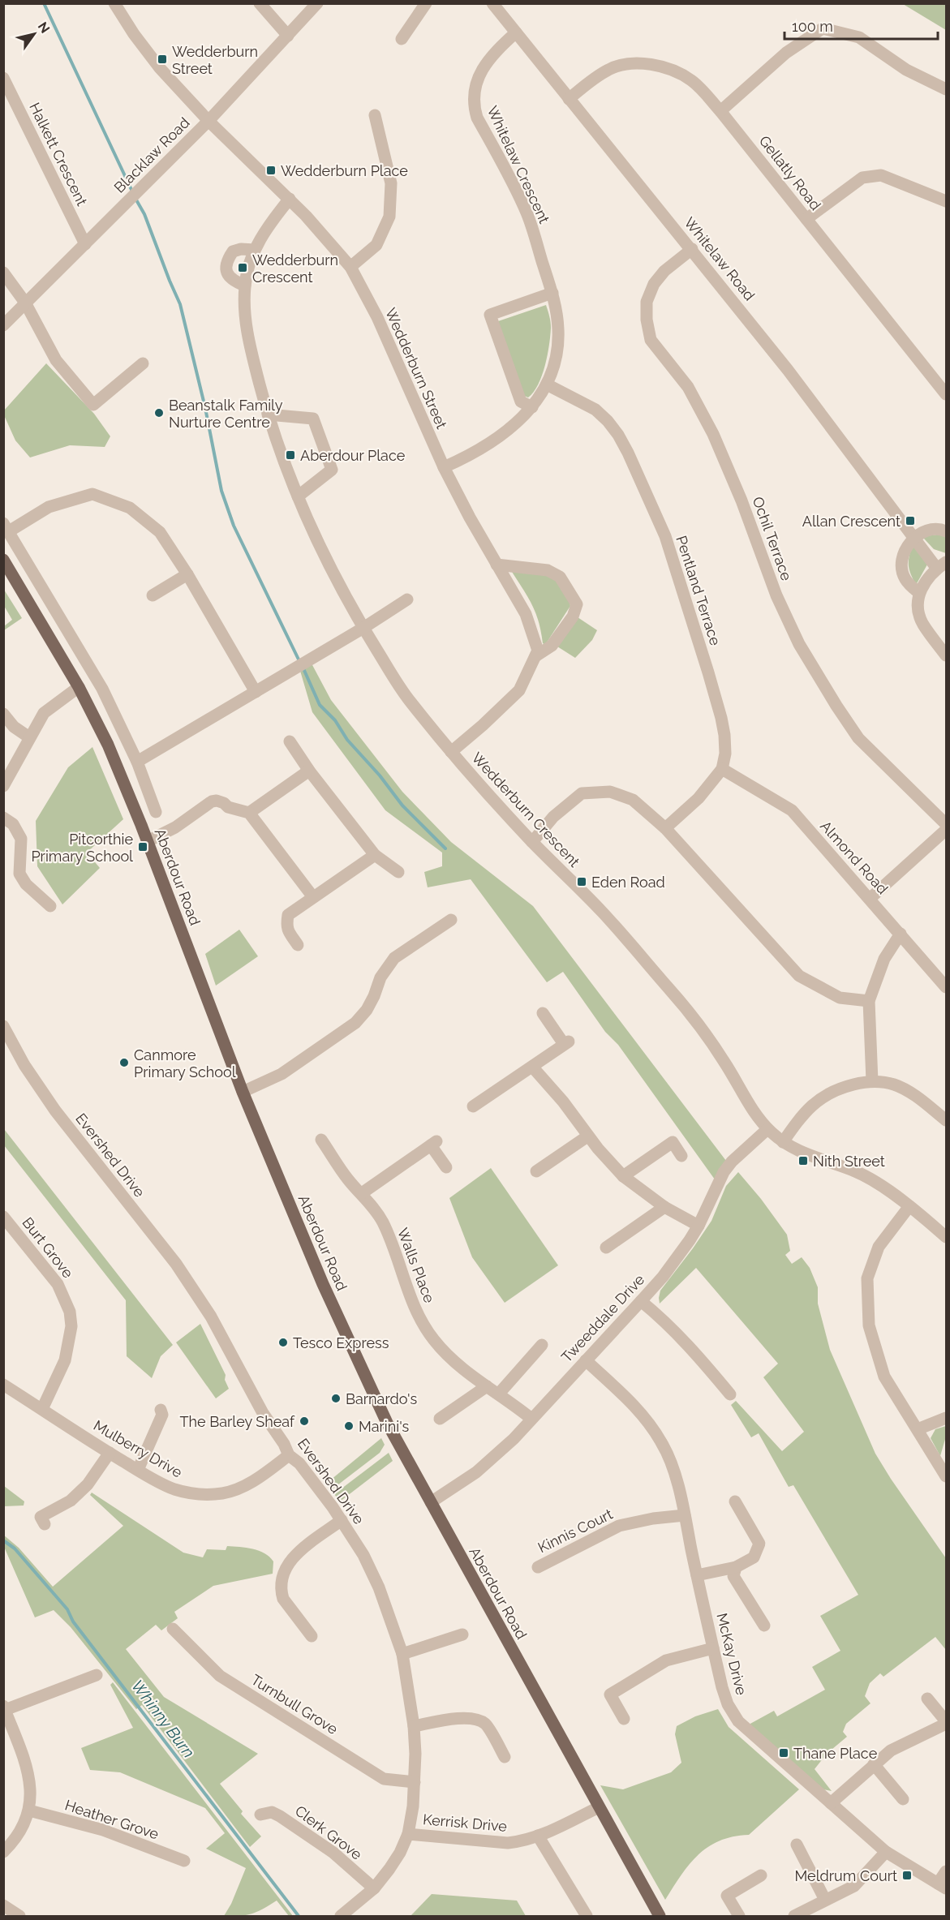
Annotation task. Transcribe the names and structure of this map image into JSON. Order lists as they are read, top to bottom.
{
  "streets": {
    "main road": ["Aberdour Road"],
    "street": [
      "Halkett Crescent",
      "Blacklaw Road",
      "Whitelaw Crescent",
      "Gellatly Road",
      "Whitelaw Road",
      "Wedderburn Street",
      "Ochil Terrace",
      "Pentland Terrace",
      "Wedderburn Crescent",
      "Almond Road",
      "Evershed Drive",
      "Burt Grove",
      "Walls Place",
      "Tweeddale Drive",
      "Mulberry Drive",
      "Kinnis Court",
      "McKay Drive",
      "Turnbull Grove",
      "Heather Grove",
      "Kerrisk Drive",
      "Clerk Grove"
    ]
  },
  "crossings": [
    ["Halkett Crescent", "Blacklaw Road"],
    ["Blacklaw Road", "Wedderburn Street"],
    ["Whitelaw Crescent", "Whitelaw Road"],
    ["Whitelaw Crescent", "Wedderburn Street"],
    ["Whitelaw Crescent", "Pentland Terrace"],
    ["Gellatly Road", "Whitelaw Road"],
    ["Whitelaw Road", "Ochil Terrace"],
    ["Wedderburn Street", "Wedderburn Crescent"],
    ["Pentland Terrace", "Almond Road"],
    ["Wedderburn Crescent", "Tweeddale Drive"],
    ["Aberdour Road", "Tweeddale Drive"],
    ["Aberdour Road", "Kerrisk Drive"],
    ["Evershed Drive", "Mulberry Drive"],
    ["Evershed Drive", "Turnbull Grove"],
    ["Evershed Drive", "Kerrisk Drive"],
    ["Evershed Drive", "Clerk Grove"],
    ["Burt Grove", "Mulberry Drive"],
    ["Walls Place", "Tweeddale Drive"],
    ["Tweeddale Drive", "McKay Drive"],
    ["Kinnis Court", "McKay Drive"]
  ],
  "water": ["Whinny Burn"],
  "places": {
    "transit": [
      "Wedderburn Street",
      "Wedderburn Place",
      "Wedderburn Crescent",
      "Aberdour Place",
      "Allan Crescent",
      "Pitcorthie Primary School",
      "Eden Road",
      "Nith Street",
      "Thane Place",
      "Meldrum Court"
    ],
    "other": [
      "Beanstalk Family Nurture Centre",
      "Canmore Primary School",
      "Tesco Express",
      "Barnardo's",
      "The Barley Sheaf",
      "Marini's"
    ]
  },
  "scale_bar": "100 m",
  "north": "top right"
}
